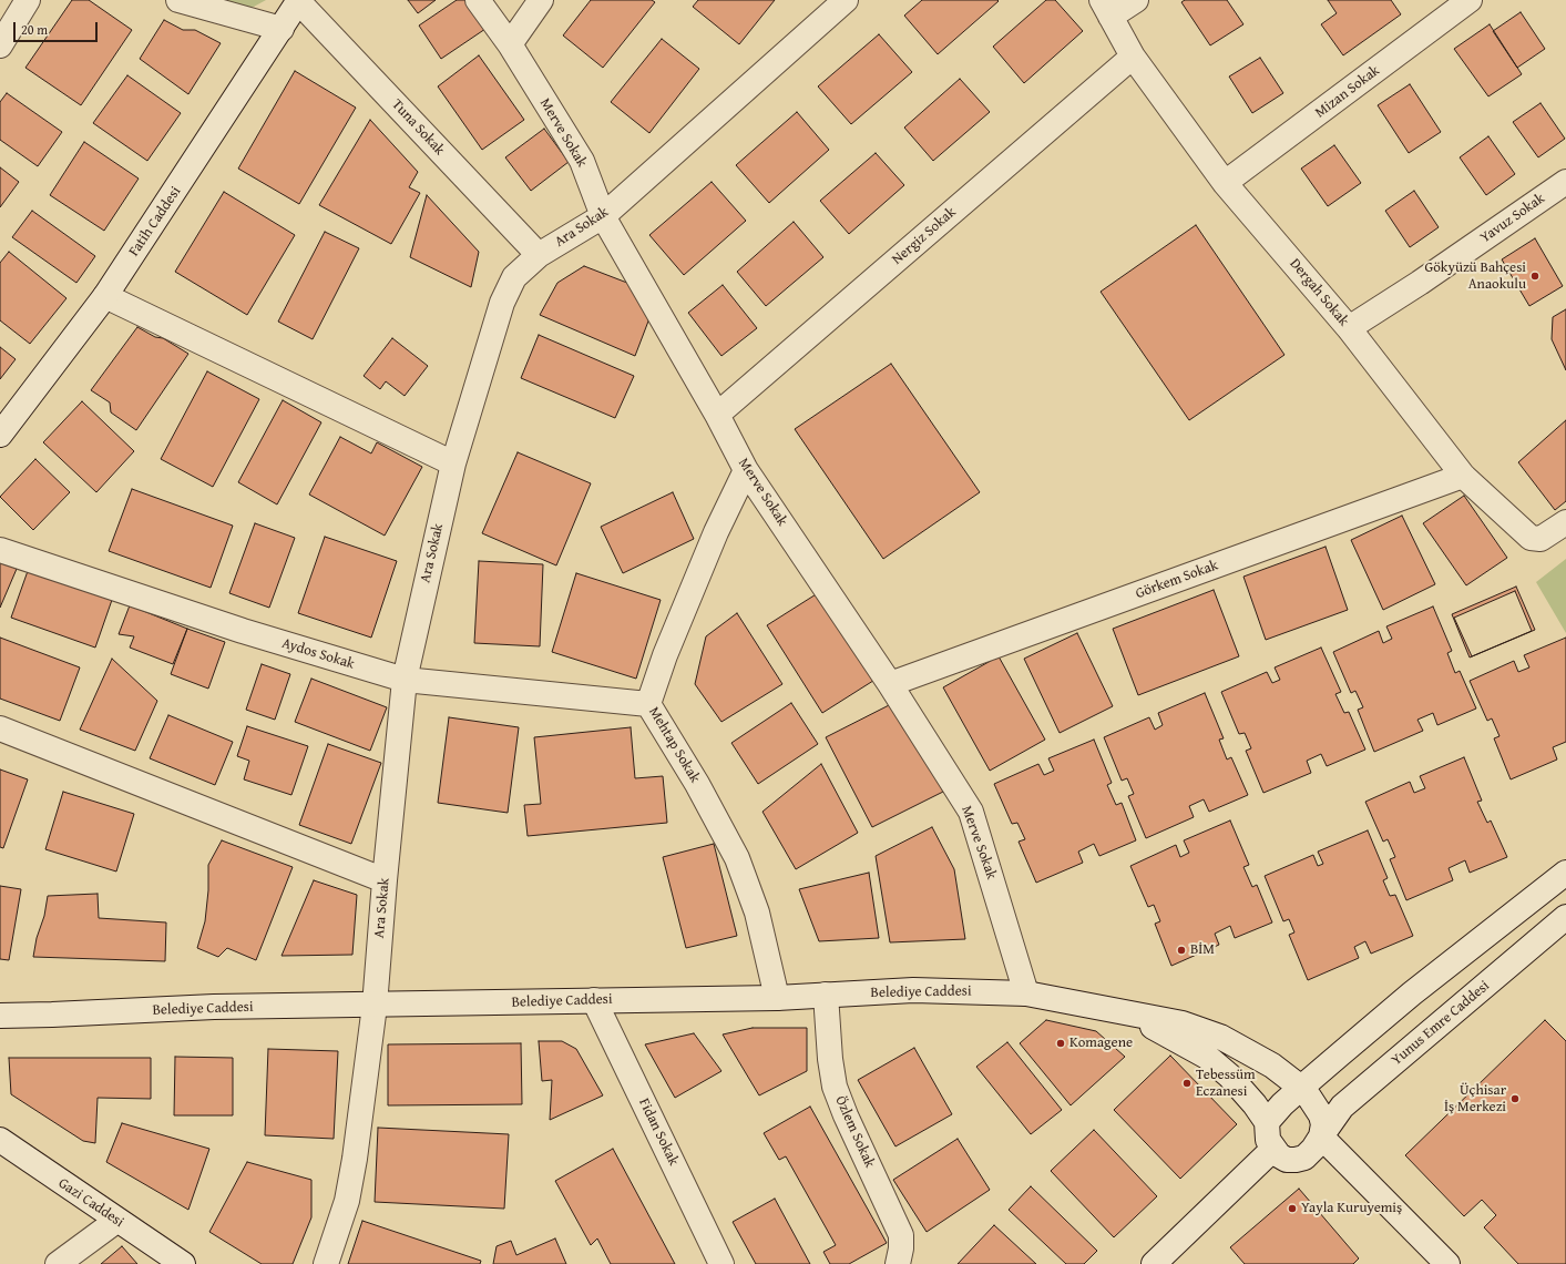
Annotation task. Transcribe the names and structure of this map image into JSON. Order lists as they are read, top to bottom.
{
  "streets": {
    "street": [
      "Mizan Sokak",
      "Tuna Sokak",
      "Merve Sokak",
      "Yavuz Sokak",
      "Fatih Caddesi",
      "Ara Sokak",
      "Nergiz Sokak",
      "Dergah Sokak",
      "Görkem Sokak",
      "Aydos Sokak",
      "Mehtap Sokak",
      "Belediye Caddesi",
      "Yunus Emre Caddesi",
      "Fidan Sokak",
      "Özlem Sokak",
      "Gazi Caddesi"
    ]
  },
  "crossings": [
    ["Mizan Sokak", "Dergah Sokak"],
    ["Tuna Sokak", "Fatih Caddesi"],
    ["Tuna Sokak", "Ara Sokak"],
    ["Merve Sokak", "Ara Sokak"],
    ["Merve Sokak", "Nergiz Sokak"],
    ["Merve Sokak", "Görkem Sokak"],
    ["Merve Sokak", "Mehtap Sokak"],
    ["Merve Sokak", "Belediye Caddesi"],
    ["Yavuz Sokak", "Dergah Sokak"],
    ["Ara Sokak", "Aydos Sokak"],
    ["Ara Sokak", "Belediye Caddesi"],
    ["Nergiz Sokak", "Dergah Sokak"],
    ["Dergah Sokak", "Görkem Sokak"],
    ["Aydos Sokak", "Mehtap Sokak"],
    ["Mehtap Sokak", "Belediye Caddesi"],
    ["Belediye Caddesi", "Yunus Emre Caddesi"],
    ["Belediye Caddesi", "Fidan Sokak"],
    ["Belediye Caddesi", "Özlem Sokak"]
  ],
  "places": [
    "Gökyüzü Bahçesi Anaokulu",
    "BİM",
    "Komagene",
    "Tebessüm Eczanesi",
    "Üçhisar İş Merkezi",
    "Yayla Kuruyemiş"
  ],
  "scale_bar": "20 m"
}
